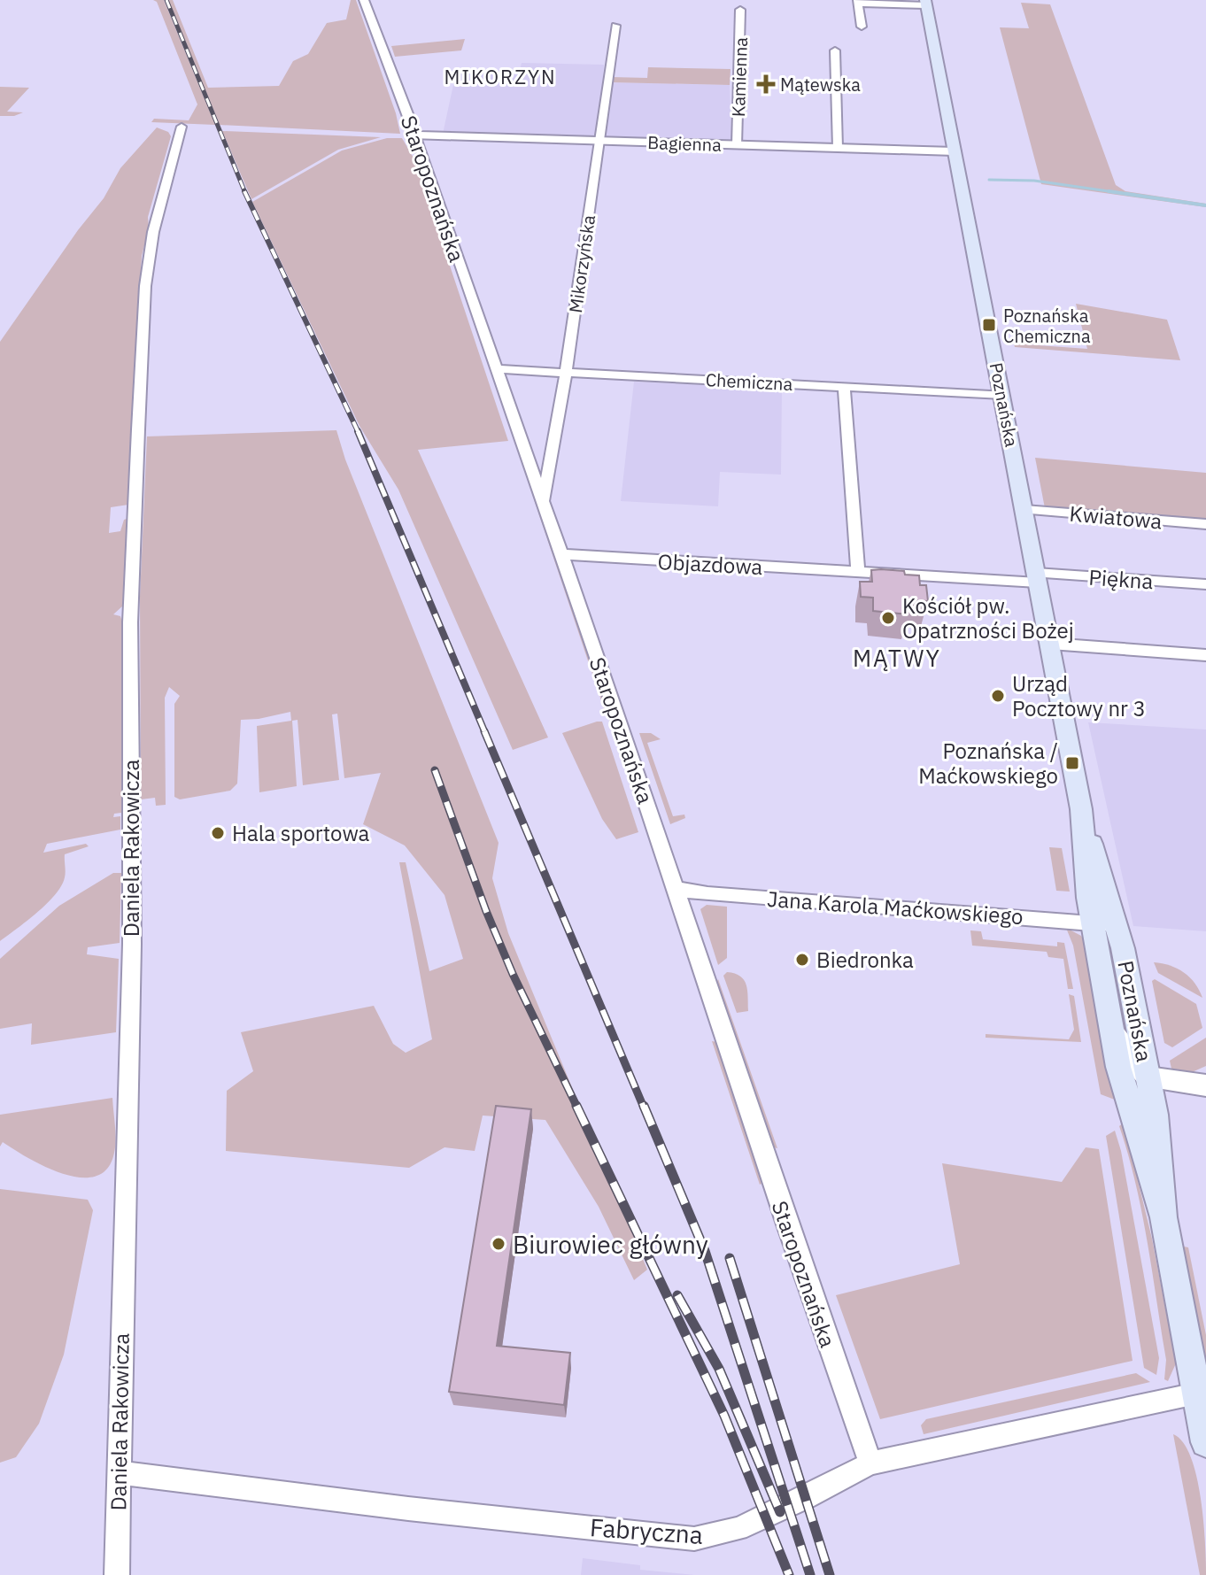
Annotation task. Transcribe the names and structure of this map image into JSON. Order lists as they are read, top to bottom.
{
  "streets": {
    "main road": ["Poznańska"],
    "street": [
      "Kamienna",
      "Bagienna",
      "Staropoznańska",
      "Mikorzyńska",
      "Chemiczna",
      "Kwiatowa",
      "Objazdowa",
      "Piękna",
      "Daniela Rakowicza",
      "Jana Karola Maćkowskiego",
      "Fabryczna"
    ]
  },
  "crossings": [
    ["Kamienna", "Bagienna"],
    ["Bagienna", "Staropoznańska"],
    ["Bagienna", "Mikorzyńska"],
    ["Bagienna", "Poznańska"],
    ["Staropoznańska", "Mikorzyńska"],
    ["Staropoznańska", "Chemiczna"],
    ["Staropoznańska", "Objazdowa"],
    ["Staropoznańska", "Jana Karola Maćkowskiego"],
    ["Staropoznańska", "Fabryczna"],
    ["Mikorzyńska", "Chemiczna"],
    ["Chemiczna", "Poznańska"],
    ["Poznańska", "Kwiatowa"],
    ["Poznańska", "Objazdowa"],
    ["Poznańska", "Piękna"],
    ["Poznańska", "Jana Karola Maćkowskiego"],
    ["Poznańska", "Fabryczna"],
    ["Objazdowa", "Piękna"],
    ["Daniela Rakowicza", "Fabryczna"]
  ],
  "districts": ["MIKORZYN", "MĄTWY"],
  "places": {
    "health": ["Mątewska"],
    "transit": ["Poznańska Chemiczna", "Poznańska / Maćkowskiego"],
    "other": [
      "Kościół pw. Opatrzności Bożej",
      "Urząd Pocztowy nr 3",
      "Hala sportowa",
      "Biedronka",
      "Biurowiec główny"
    ]
  }
}
